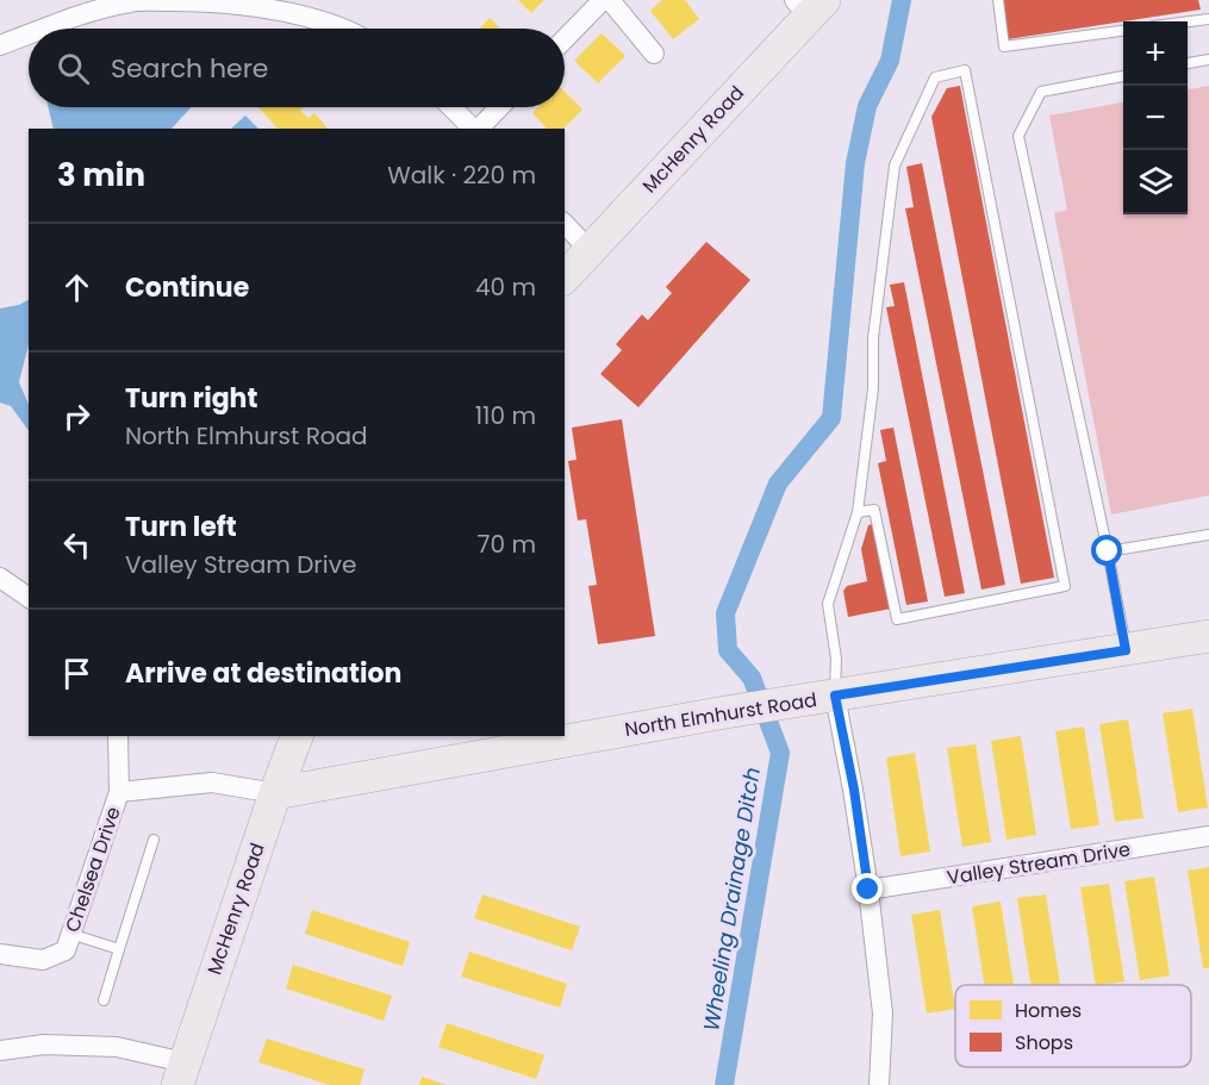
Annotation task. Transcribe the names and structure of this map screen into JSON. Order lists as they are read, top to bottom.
{
  "streets": {
    "main road": ["McHenry Road", "North Elmhurst Road"],
    "street": ["Valley Stream Drive", "Chelsea Drive"]
  },
  "crossings": [
    ["McHenry Road", "North Elmhurst Road"],
    ["McHenry Road", "Chelsea Drive"],
    ["North Elmhurst Road", "Chelsea Drive"]
  ],
  "water": ["Wheeling Drainage Ditch"],
  "legend": ["Homes", "Shops"],
  "page": {
    "map_buttons": ["+", "−"],
    "search": "Search here",
    "heading": ["3 min", "Walk · 220 m"],
    "list": [
      ["Continue", "40 m"],
      ["Turn right", "North Elmhurst Road", "110 m"],
      ["Turn left", "Valley Stream Drive", "70 m"],
      "Arrive at destination"
    ]
  }
}
